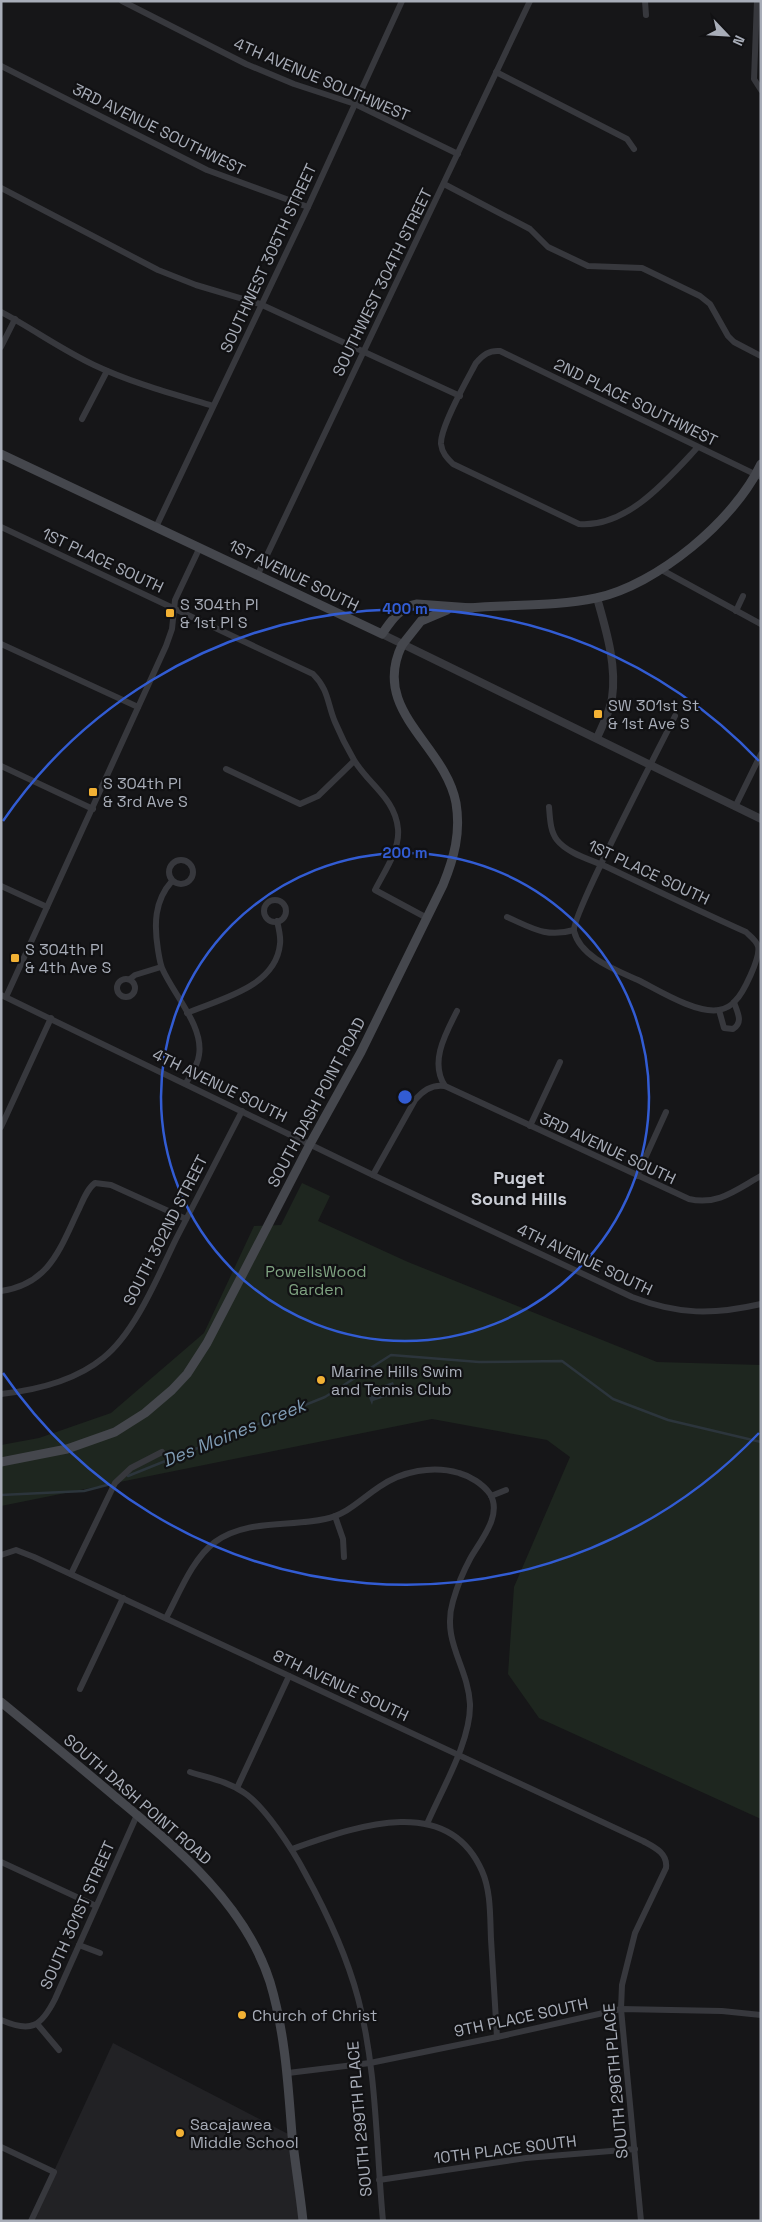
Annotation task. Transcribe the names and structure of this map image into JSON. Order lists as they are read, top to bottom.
{
  "streets": {
    "main road": ["1ST AVENUE SOUTH", "SOUTH DASH POINT ROAD"],
    "street": [
      "4TH AVENUE SOUTHWEST",
      "3RD AVENUE SOUTHWEST",
      "SOUTHWEST 305TH STREET",
      "SOUTHWEST 304TH STREET",
      "2ND PLACE SOUTHWEST",
      "1ST PLACE SOUTH",
      "4TH AVENUE SOUTH",
      "3RD AVENUE SOUTH",
      "SOUTH 302ND STREET",
      "8TH AVENUE SOUTH",
      "SOUTH 301ST STREET",
      "9TH PLACE SOUTH",
      "SOUTH 296TH PLACE",
      "SOUTH 299TH PLACE",
      "10TH PLACE SOUTH"
    ]
  },
  "crossings": [
    ["4TH AVENUE SOUTHWEST", "SOUTHWEST 305TH STREET"],
    ["4TH AVENUE SOUTHWEST", "SOUTHWEST 304TH STREET"],
    ["3RD AVENUE SOUTHWEST", "SOUTHWEST 305TH STREET"],
    ["SOUTHWEST 305TH STREET", "1ST AVENUE SOUTH"],
    ["SOUTHWEST 304TH STREET", "1ST AVENUE SOUTH"],
    ["1ST PLACE SOUTH", "SOUTH DASH POINT ROAD"],
    ["4TH AVENUE SOUTH", "SOUTH DASH POINT ROAD"],
    ["4TH AVENUE SOUTH", "SOUTH 302ND STREET"],
    ["SOUTH DASH POINT ROAD", "SOUTH 301ST STREET"],
    ["SOUTH DASH POINT ROAD", "9TH PLACE SOUTH"],
    ["8TH AVENUE SOUTH", "SOUTH 296TH PLACE"],
    ["9TH PLACE SOUTH", "SOUTH 296TH PLACE"],
    ["9TH PLACE SOUTH", "SOUTH 299TH PLACE"],
    ["SOUTH 296TH PLACE", "10TH PLACE SOUTH"],
    ["SOUTH 299TH PLACE", "10TH PLACE SOUTH"]
  ],
  "districts": ["Puget Sound Hills"],
  "water": ["Des Moines Creek"],
  "parks": ["PowellsWood Garden"],
  "places": {
    "transit": [
      "S 304th Pl & 1st Pl S",
      "SW 301st St & 1st Ave S",
      "S 304th Pl & 3rd Ave S",
      "S 304th Pl & 4th Ave S"
    ],
    "other": ["Marine Hills Swim and Tennis Club", "Church of Christ", "Sacajawea Middle School"]
  },
  "north": "bottom right",
  "rings": ["400 m", "200 m"]
}
